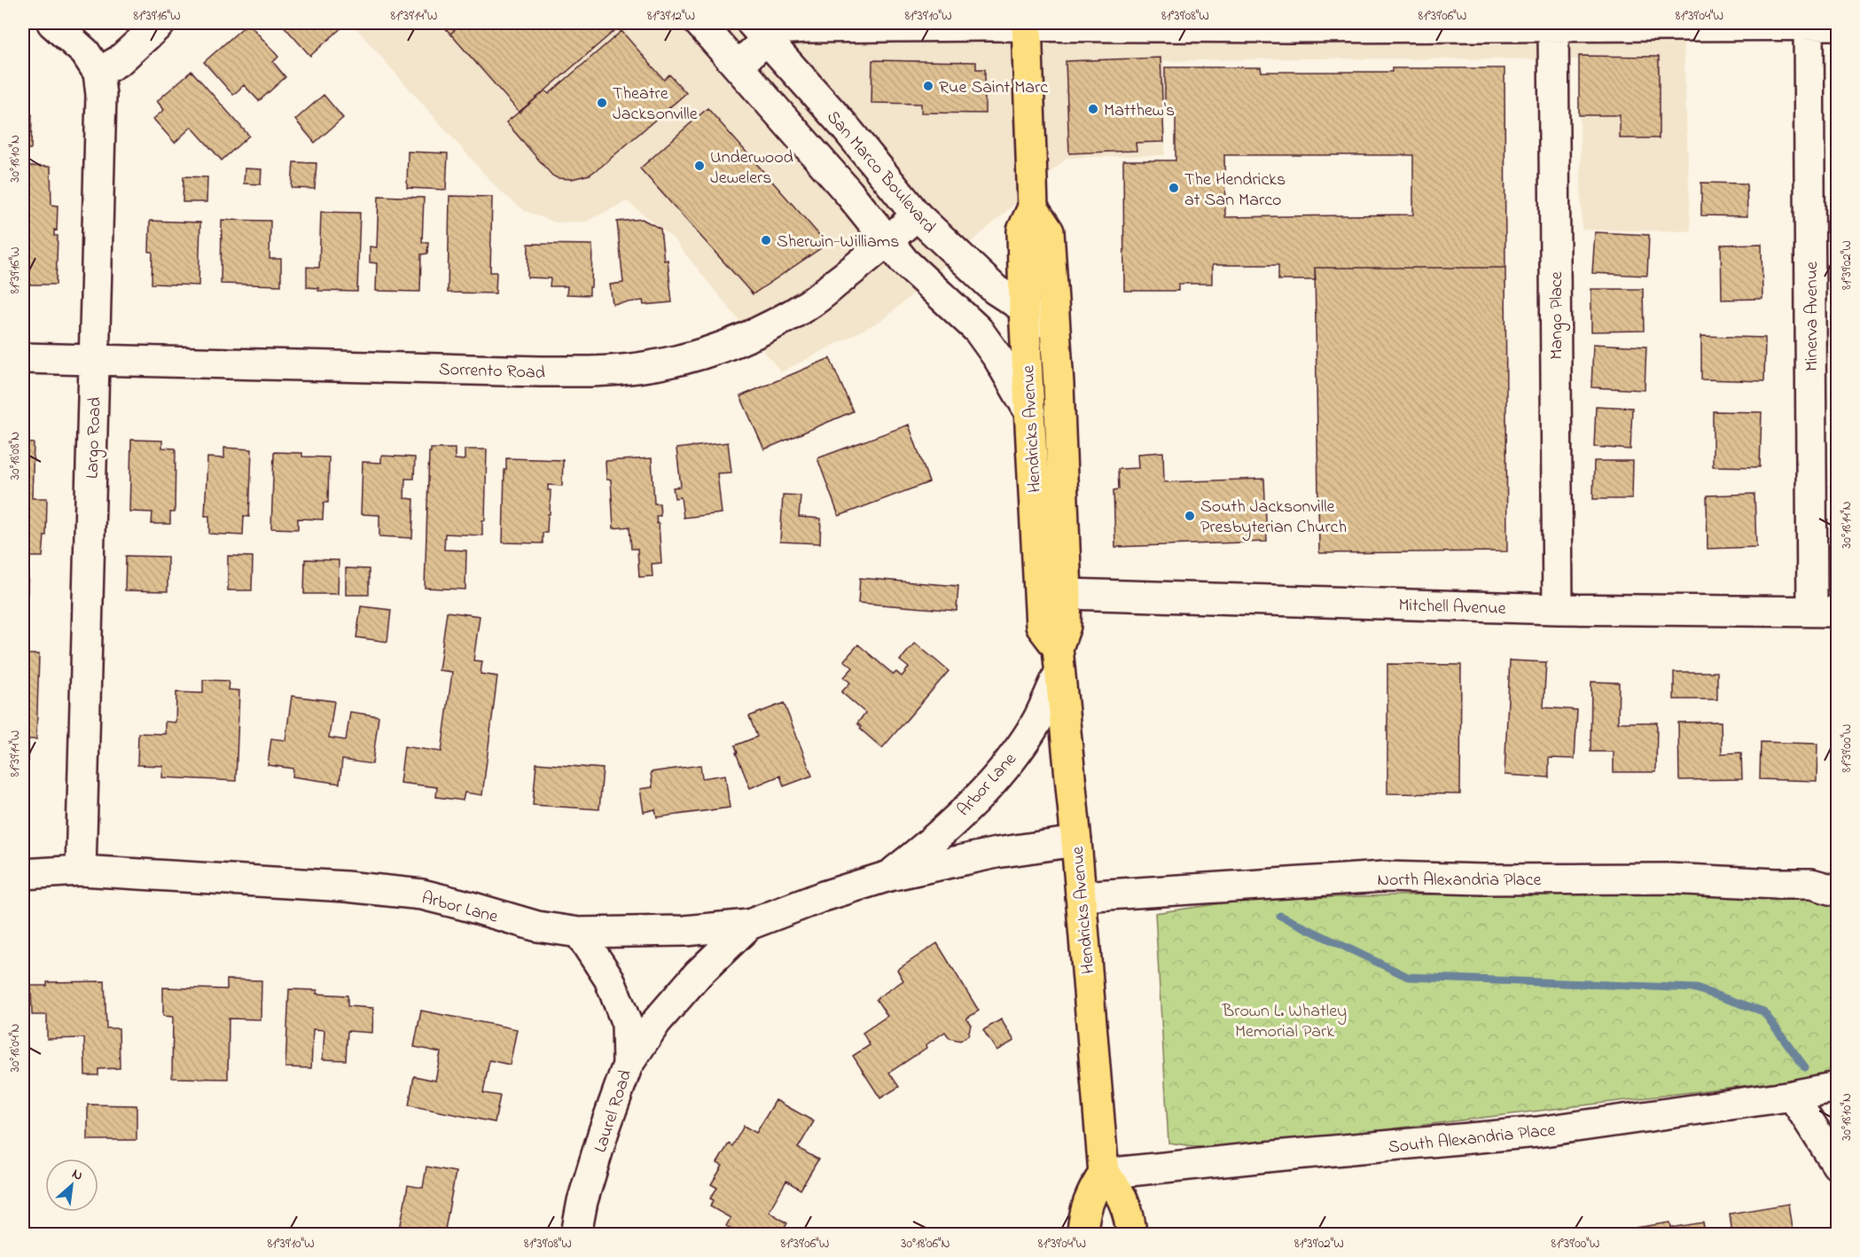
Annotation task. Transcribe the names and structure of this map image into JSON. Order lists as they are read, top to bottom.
{
  "streets": {
    "main road": ["Hendricks Avenue"],
    "street": [
      "San Marco Boulevard",
      "Mango Place",
      "Minerva Avenue",
      "Sorrento Road",
      "Largo Road",
      "Mitchell Avenue",
      "Arbor Lane",
      "North Alexandria Place",
      "Laurel Road",
      "South Alexandria Place"
    ]
  },
  "crossings": [
    ["San Marco Boulevard", "Sorrento Road"],
    ["San Marco Boulevard", "Hendricks Avenue"],
    ["Mango Place", "Mitchell Avenue"],
    ["Minerva Avenue", "Mitchell Avenue"],
    ["Sorrento Road", "Largo Road"],
    ["Hendricks Avenue", "Mitchell Avenue"],
    ["Hendricks Avenue", "Arbor Lane"],
    ["Hendricks Avenue", "North Alexandria Place"],
    ["Hendricks Avenue", "South Alexandria Place"],
    ["Largo Road", "Arbor Lane"],
    ["Arbor Lane", "Laurel Road"]
  ],
  "parks": ["Brown L. Whatley Memorial Park"],
  "places": [
    "Rue Saint Marc",
    "Theatre Jacksonville",
    "Matthew's",
    "Underwood Jewelers",
    "The Hendricks at San Marco",
    "Sherwin-Williams",
    "South Jacksonville Presbyterian Church"
  ],
  "north": "top right",
  "coordinates": [
    "81°39'16\"W",
    "81°39'14\"W",
    "81°39'12\"W",
    "81°39'10\"W",
    "81°39'08\"W",
    "81°39'06\"W",
    "81°39'04\"W",
    "30°18'10\"N",
    "81°39'02\"W",
    "30°18'08\"N",
    "30°18'14\"N",
    "81°39'00\"W",
    "30°18'04\"N",
    "30°18'06\"N"
  ]
}
